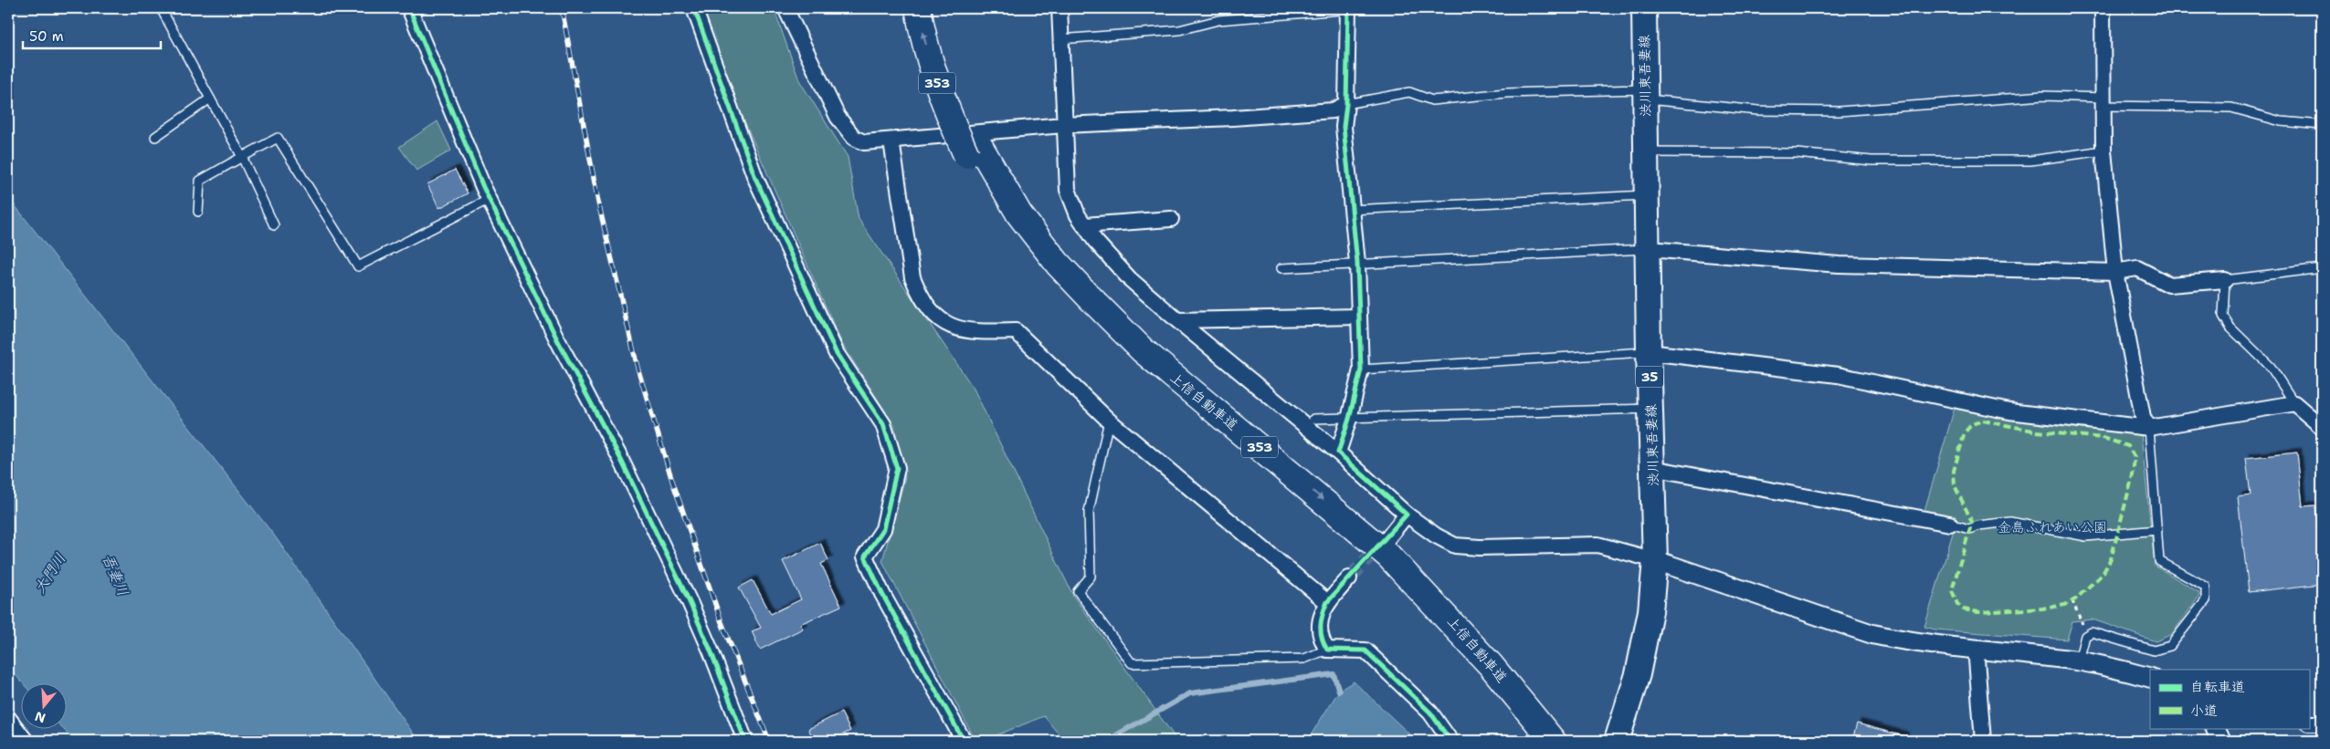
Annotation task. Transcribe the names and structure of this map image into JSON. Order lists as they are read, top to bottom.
{
  "streets": {
    "highway": ["353", "上信自動車道"],
    "main road": ["渋川東吾妻線", "35"]
  },
  "water": ["大門川", "吾妻川"],
  "parks": ["金島ふれあい公園"],
  "legend": ["自転車道", "小道"],
  "scale_bar": "50 m",
  "north": "bottom"
}
